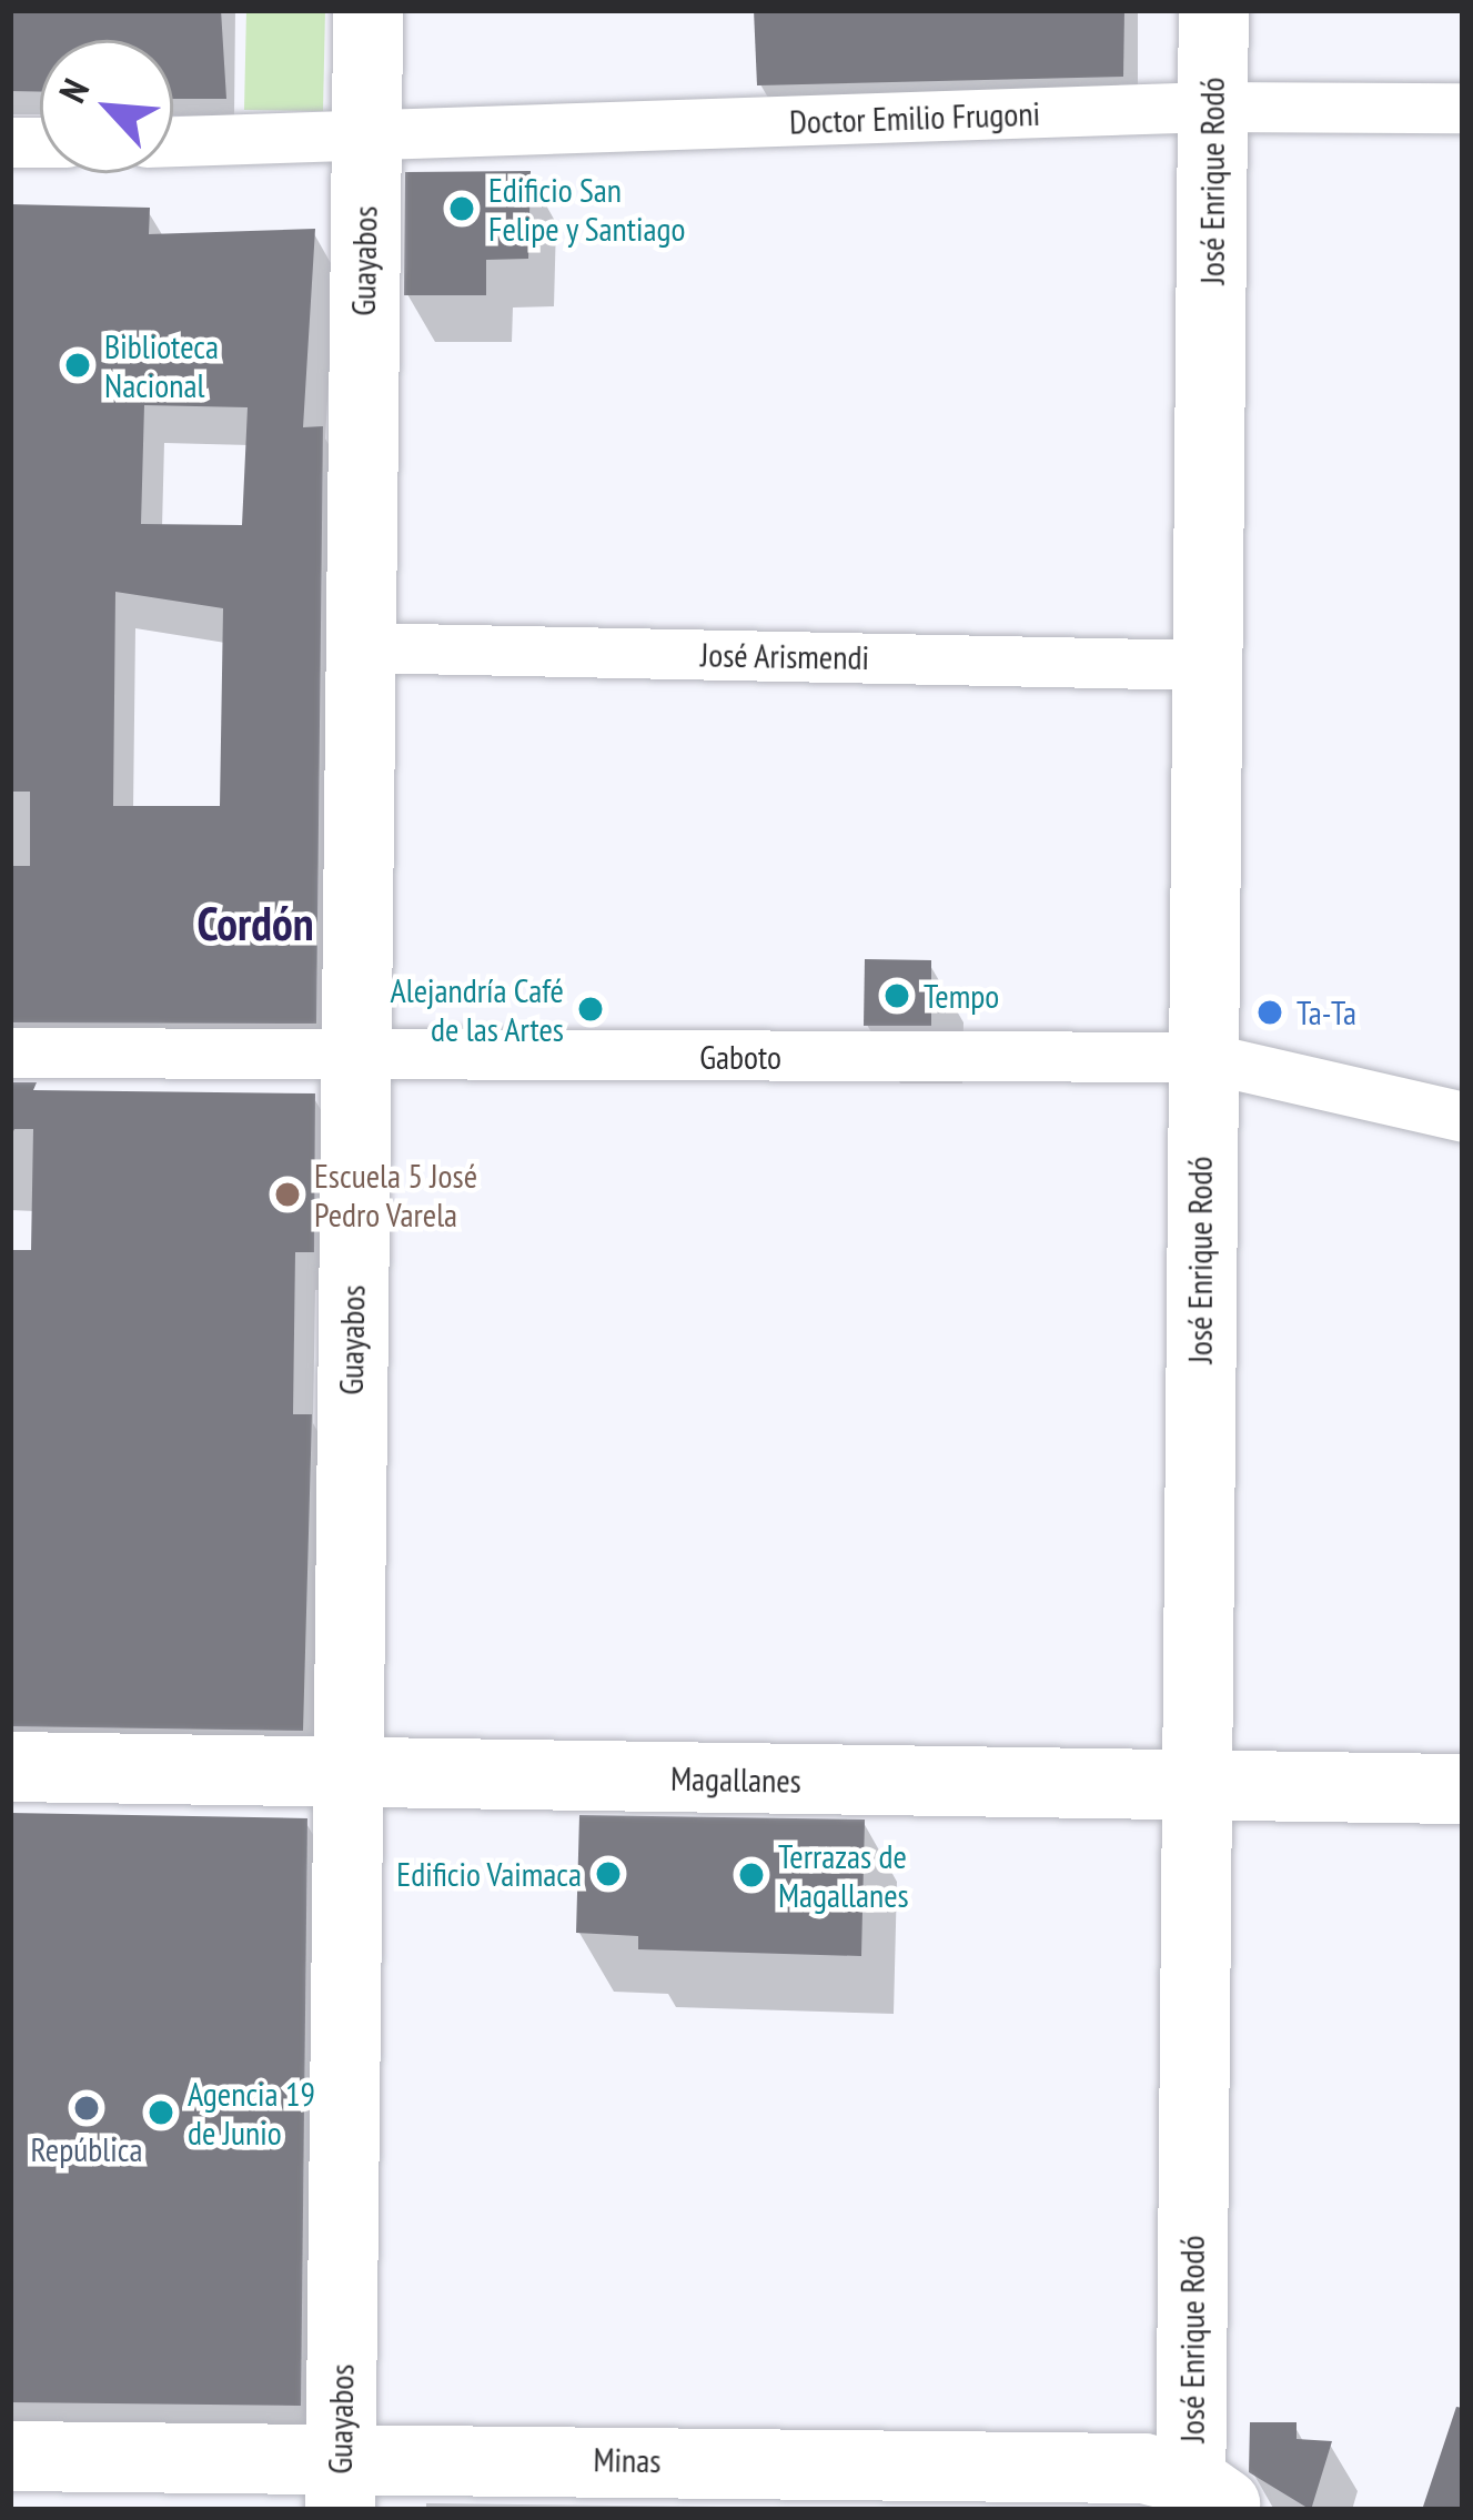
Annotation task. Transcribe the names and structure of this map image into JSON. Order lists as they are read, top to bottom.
{
  "streets": {
    "street": [
      "Doctor Emilio Frugoni",
      "José Enrique Rodó",
      "Guayabos",
      "José Arismendi",
      "Gaboto",
      "Magallanes",
      "Minas"
    ]
  },
  "crossings": [
    ["Doctor Emilio Frugoni", "José Enrique Rodó"],
    ["Doctor Emilio Frugoni", "Guayabos"],
    ["José Enrique Rodó", "José Arismendi"],
    ["José Enrique Rodó", "Gaboto"],
    ["José Enrique Rodó", "Magallanes"],
    ["José Enrique Rodó", "Minas"],
    ["Guayabos", "José Arismendi"],
    ["Guayabos", "Gaboto"],
    ["Guayabos", "Magallanes"],
    ["Guayabos", "Minas"]
  ],
  "districts": ["Cordón"],
  "places": [
    "Edificio San Felipe y Santiago",
    "Biblioteca Nacional",
    "Tempo",
    "Alejandría Café de las Artes",
    "Ta-Ta",
    "Escuela 5 José Pedro Varela",
    "Edificio Vaimaca",
    "Terrazas de Magallanes",
    "República",
    "Agencia 19 de Junio"
  ],
  "north": "top left"
}
